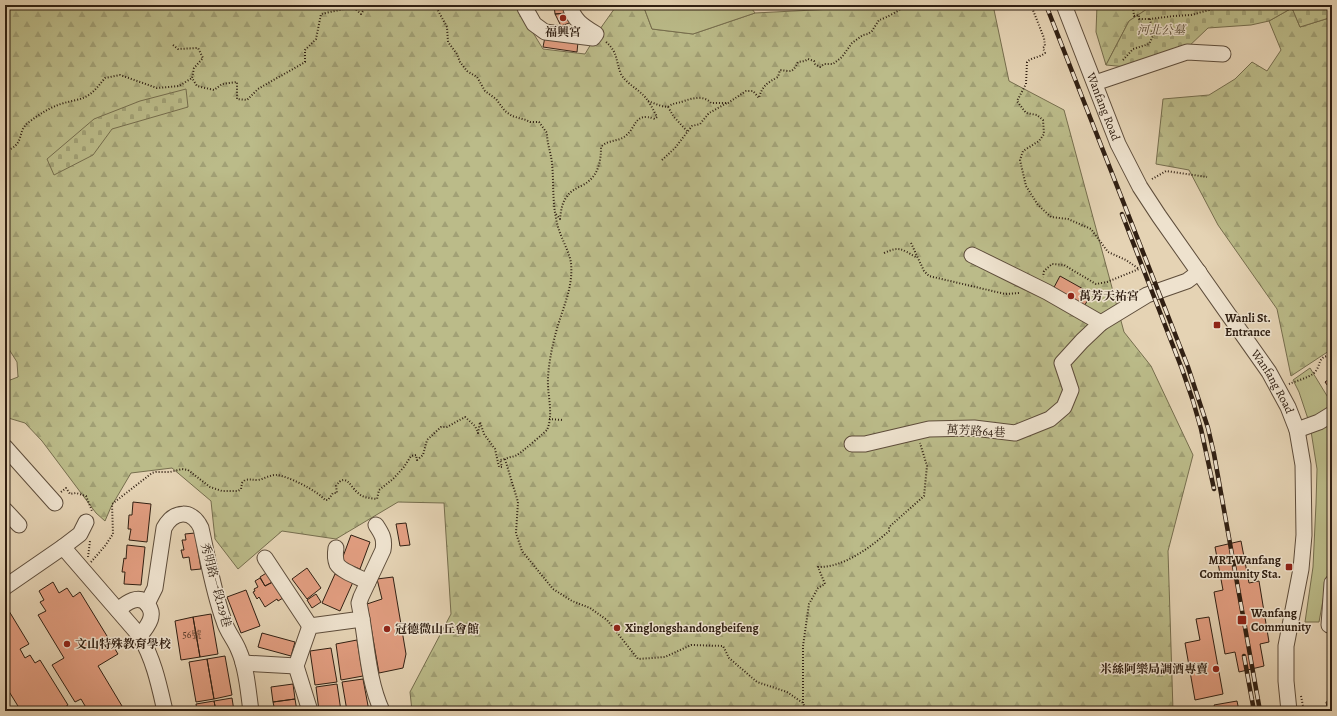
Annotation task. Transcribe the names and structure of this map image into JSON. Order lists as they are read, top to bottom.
{
  "streets": {
    "street": ["Wanfang Road", "萬芳路64巷", "秀明路一段129巷"]
  },
  "crossings": [
    ["Wanfang Road", "萬芳路64巷"]
  ],
  "parks": ["河北公墓"],
  "places": {
    "other": [
      "福興宮",
      "萬芳天祐宮",
      "Xinglongshandongbeifeng",
      "冠德微山丘會館",
      "文山特殊教育學校",
      "米絲阿樂局調酒專賣"
    ],
    "transit": ["Wanli St. Entrance", "MRT Wanfang Community Sta.", "Wanfang Community"]
  },
  "house_numbers": ["56號"]
}
